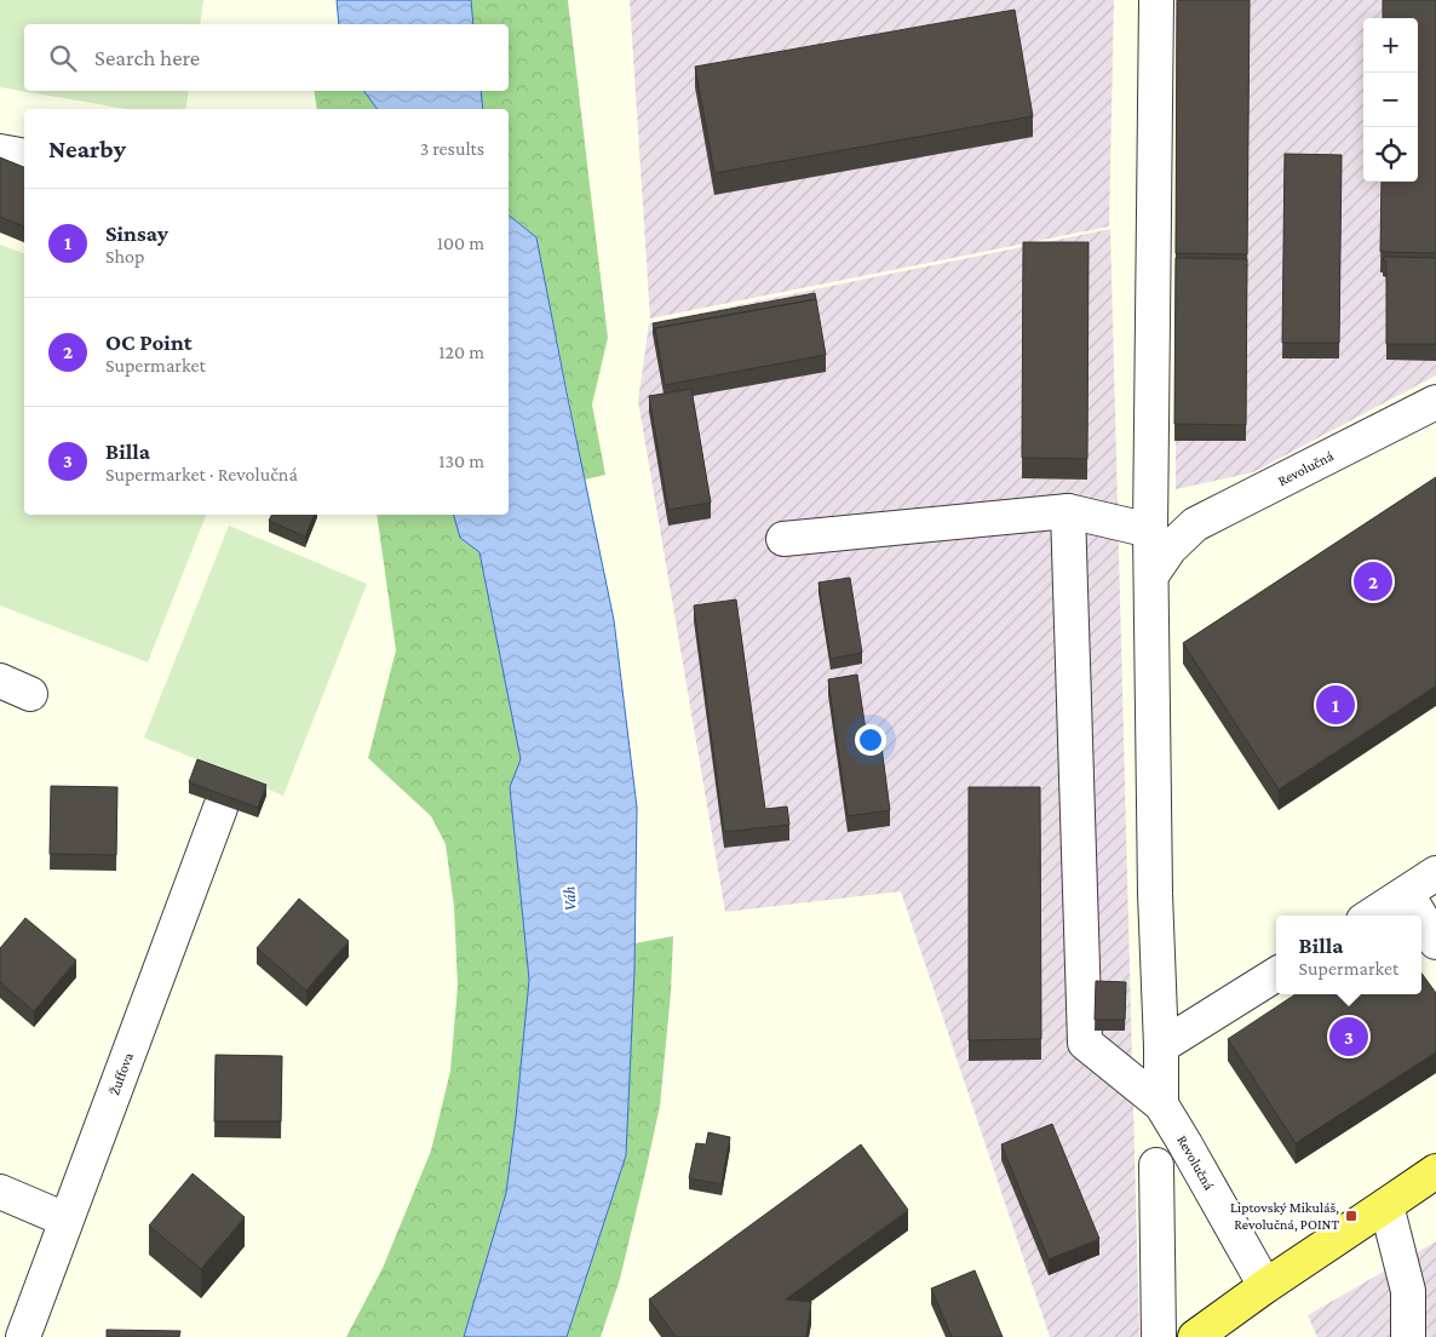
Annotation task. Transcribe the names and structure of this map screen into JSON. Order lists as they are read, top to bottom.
{
  "streets": {
    "street": ["Revolučná", "Žuffova"]
  },
  "water": ["Váh"],
  "places": {
    "transit": ["Liptovský Mikuláš, Revolučná, POINT"]
  },
  "page": {
    "map_buttons": ["+", "−"],
    "search": "Search here",
    "heading": ["Nearby", "3 results"],
    "list": [
      {
        "mark": "1",
        "name": "Sinsay",
        "note": "Shop",
        "value": "100 m"
      },
      {
        "mark": "2",
        "name": "OC Point",
        "note": "Supermarket",
        "value": "120 m"
      },
      {
        "mark": "3",
        "name": "Billa",
        "note": "Supermarket · Revolučná",
        "value": "130 m"
      }
    ],
    "pins": ["2", "1", "3"],
    "popup": ["Billa", "Supermarket"]
  }
}
